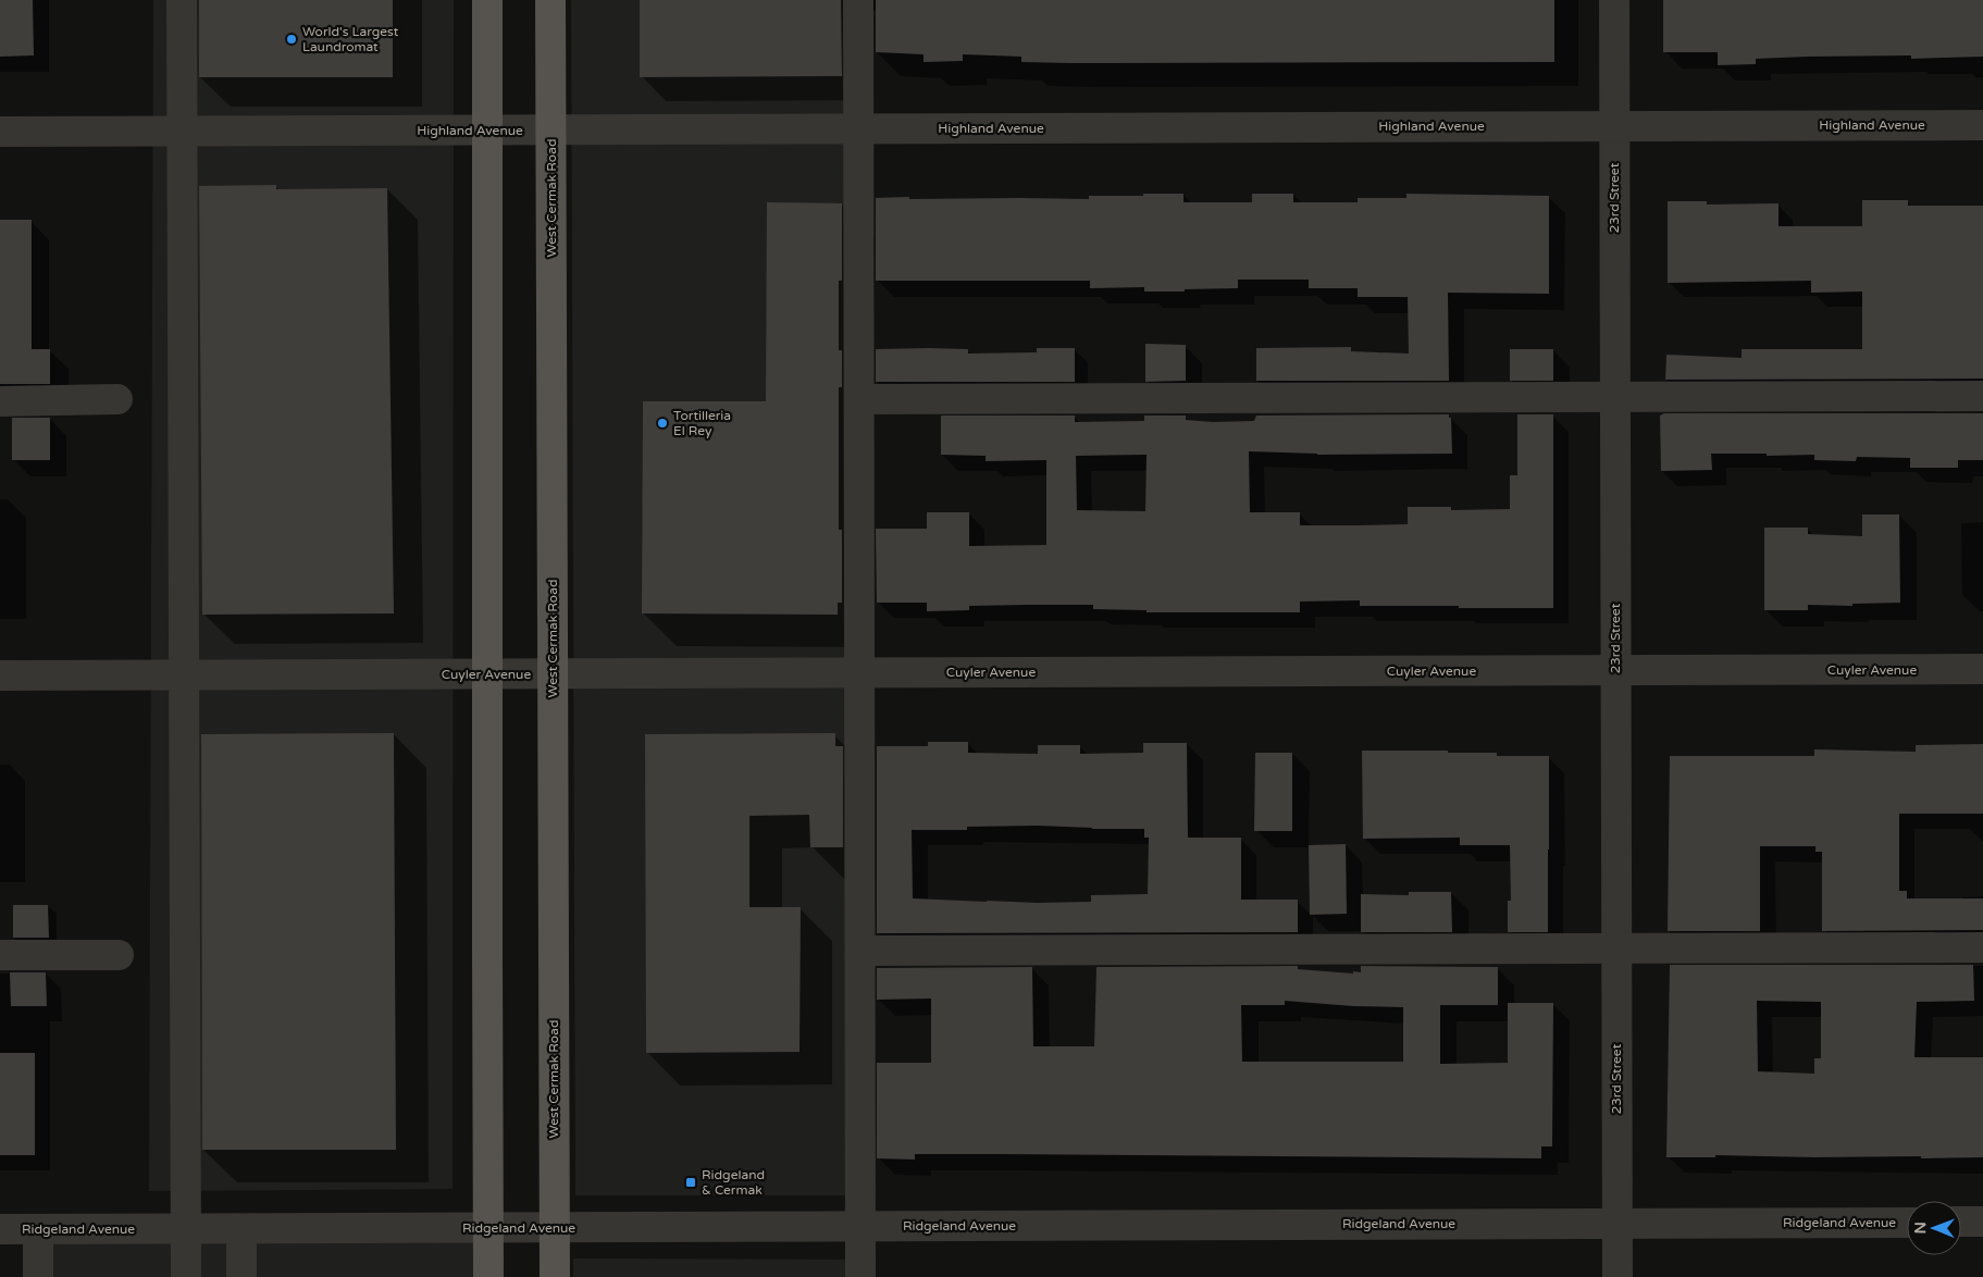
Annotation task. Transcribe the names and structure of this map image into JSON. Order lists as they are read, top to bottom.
{
  "streets": {
    "main road": ["West Cermak Road"],
    "street": [
      "Highland Avenue",
      "23rd Street",
      "Cuyler Avenue",
      "Ridgeland Avenue"
    ]
  },
  "crossings": [
    ["Highland Avenue", "West Cermak Road"],
    ["Highland Avenue", "23rd Street"],
    ["West Cermak Road", "Cuyler Avenue"],
    ["West Cermak Road", "Ridgeland Avenue"],
    ["23rd Street", "Cuyler Avenue"],
    ["23rd Street", "Ridgeland Avenue"]
  ],
  "places": {
    "other": ["World's Largest Laundromat", "Tortilleria El Rey"],
    "transit": ["Ridgeland & Cermak"]
  },
  "north": "left"
}
